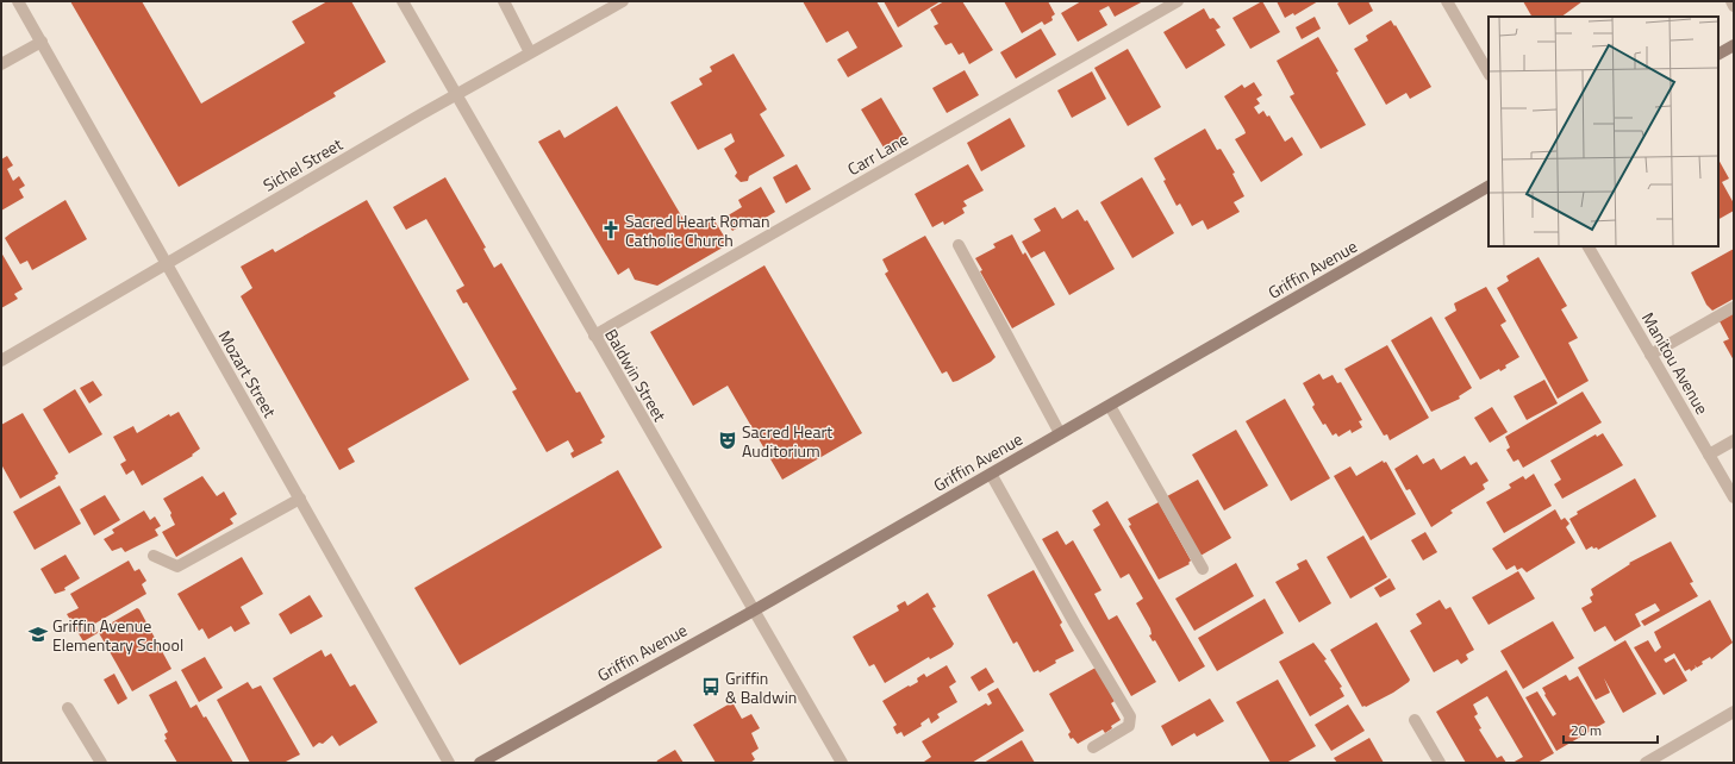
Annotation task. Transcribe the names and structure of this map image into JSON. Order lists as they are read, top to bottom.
{
  "streets": {
    "main road": ["Griffin Avenue"],
    "street": [
      "Carr Lane",
      "Sichel Street",
      "Manitou Avenue",
      "Mozart Street",
      "Baldwin Street"
    ]
  },
  "crossings": [
    ["Carr Lane", "Baldwin Street"],
    ["Sichel Street", "Mozart Street"],
    ["Sichel Street", "Baldwin Street"],
    ["Griffin Avenue", "Baldwin Street"]
  ],
  "places": {
    "church": ["Sacred Heart Roman Catholic Church"],
    "theatre": ["Sacred Heart Auditorium"],
    "school or university": ["Griffin Avenue Elementary School"],
    "bus stop": ["Griffin & Baldwin"]
  },
  "scale_bar": "20 m"
}
